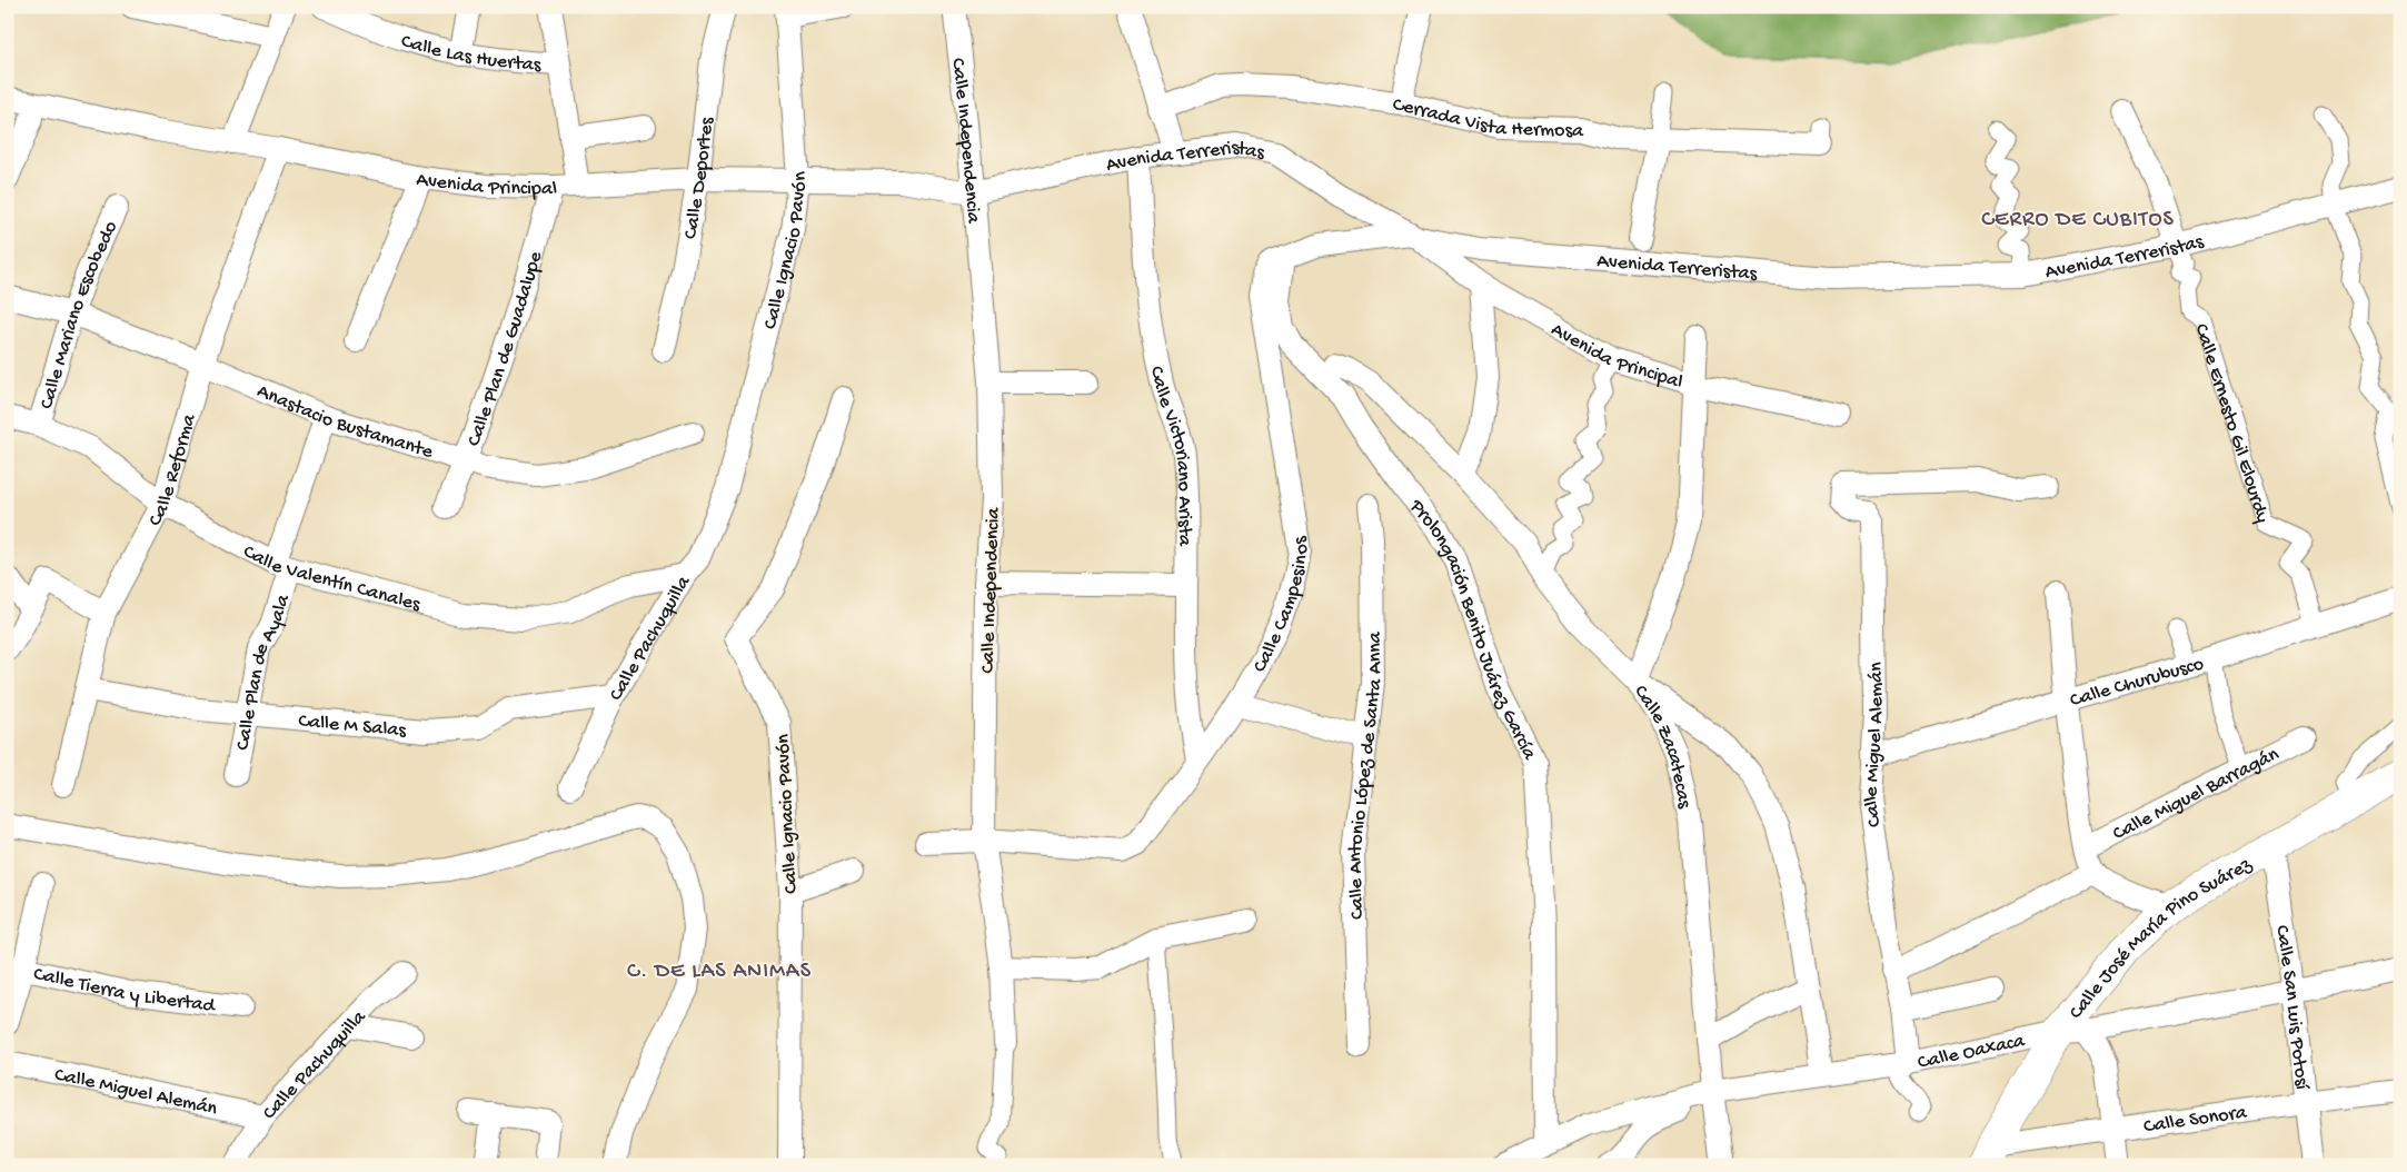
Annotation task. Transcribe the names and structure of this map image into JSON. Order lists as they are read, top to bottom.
{
  "streets": {
    "main road": ["Calle José María Pino Suárez"],
    "street": [
      "Calle Las Huertas",
      "Cerrada Vista Hermosa",
      "Calle Independencia",
      "Avenida Terreristas",
      "Calle Deportes",
      "Avenida Principal",
      "Calle Ignacio Pavón",
      "Calle Mariano Escobedo",
      "Calle Plan de Guadalupe",
      "Anastacio Bustamante",
      "Calle Ernesto Gil Elourdy",
      "Calle Victoriano Arista",
      "Calle Reforma",
      "Calle Valentín Canales",
      "Calle Campesinos",
      "Prolongación Benito Juárez García",
      "Calle Pachuquilla",
      "Calle Plan de Ayala",
      "Calle Churubusco",
      "Calle M Salas",
      "Calle Miguel Alemán",
      "Calle Zacatecas",
      "Calle Antonio López de Santa Anna",
      "Calle Miguel Barragán",
      "Calle Tierra y Libertad",
      "Calle San Luis Potosí",
      "Calle Oaxaca",
      "Calle Sonora"
    ]
  },
  "crossings": [
    ["Calle Independencia", "Avenida Terreristas"],
    ["Calle Independencia", "Avenida Principal"],
    ["Calle Independencia", "Calle Campesinos"],
    ["Avenida Terreristas", "Avenida Principal"],
    ["Avenida Terreristas", "Calle Ernesto Gil Elourdy"],
    ["Avenida Terreristas", "Calle Victoriano Arista"],
    ["Avenida Terreristas", "Calle Campesinos"],
    ["Calle Deportes", "Avenida Principal"],
    ["Avenida Principal", "Calle Ignacio Pavón"],
    ["Avenida Principal", "Calle Plan de Guadalupe"],
    ["Avenida Principal", "Calle Reforma"],
    ["Avenida Principal", "Calle Campesinos"],
    ["Avenida Principal", "Calle Zacatecas"],
    ["Calle Ignacio Pavón", "Calle Pachuquilla"],
    ["Calle Mariano Escobedo", "Anastacio Bustamante"],
    ["Calle Mariano Escobedo", "Calle Valentín Canales"],
    ["Calle Plan de Guadalupe", "Anastacio Bustamante"],
    ["Anastacio Bustamante", "Calle Reforma"],
    ["Anastacio Bustamante", "Calle Plan de Ayala"],
    ["Calle Ernesto Gil Elourdy", "Calle Churubusco"],
    ["Calle Victoriano Arista", "Calle Campesinos"],
    ["Calle Reforma", "Calle Valentín Canales"],
    ["Calle Reforma", "Calle M Salas"],
    ["Calle Valentín Canales", "Calle Pachuquilla"],
    ["Calle Valentín Canales", "Calle Plan de Ayala"],
    ["Calle Campesinos", "Prolongación Benito Juárez García"],
    ["Prolongación Benito Juárez García", "Calle Oaxaca"],
    ["Calle Pachuquilla", "Calle M Salas"],
    ["Calle Pachuquilla", "Calle Miguel Alemán"],
    ["Calle Plan de Ayala", "Calle M Salas"],
    ["Calle Churubusco", "Calle Miguel Alemán"],
    ["Calle Miguel Alemán", "Calle Oaxaca"],
    ["Calle Zacatecas", "Calle Oaxaca"],
    ["Calle José María Pino Suárez", "Calle San Luis Potosí"],
    ["Calle José María Pino Suárez", "Calle Oaxaca"],
    ["Calle José María Pino Suárez", "Calle Sonora"],
    ["Calle San Luis Potosí", "Calle Oaxaca"],
    ["Calle San Luis Potosí", "Calle Sonora"]
  ],
  "districts": ["CERRO DE CUBITOS", "C. DE LAS ANIMAS"]
}
